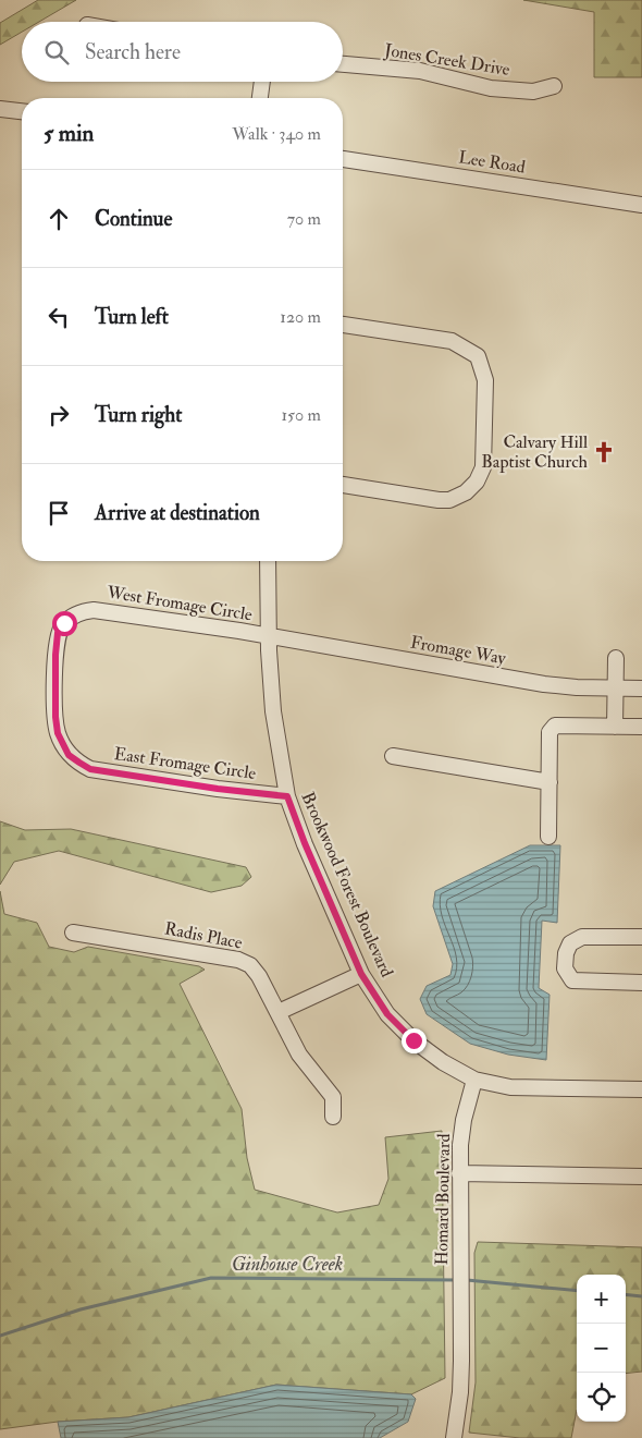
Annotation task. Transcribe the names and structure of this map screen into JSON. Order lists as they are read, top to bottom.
{
  "streets": {
    "street": [
      "Jones Creek Drive",
      "Lee Road",
      "West Fromage Circle",
      "Fromage Way",
      "East Fromage Circle",
      "Brookwood Forest Boulevard",
      "Radis Place",
      "Homard Boulevard"
    ]
  },
  "crossings": [
    ["West Fromage Circle", "Fromage Way"],
    ["West Fromage Circle", "East Fromage Circle"],
    ["West Fromage Circle", "Brookwood Forest Boulevard"],
    ["Fromage Way", "Brookwood Forest Boulevard"],
    ["East Fromage Circle", "Brookwood Forest Boulevard"],
    ["Brookwood Forest Boulevard", "Homard Boulevard"]
  ],
  "water": ["Ginhouse Creek"],
  "places": {
    "church": ["Calvary Hill Baptist Church"]
  },
  "page": {
    "search": "Search here",
    "heading": ["5 min", "Walk · 340 m"],
    "list": [
      ["Continue", "70 m"],
      ["Turn left", "120 m"],
      ["Turn right", "150 m"],
      "Arrive at destination"
    ],
    "map_buttons": ["+", "−"]
  }
}
